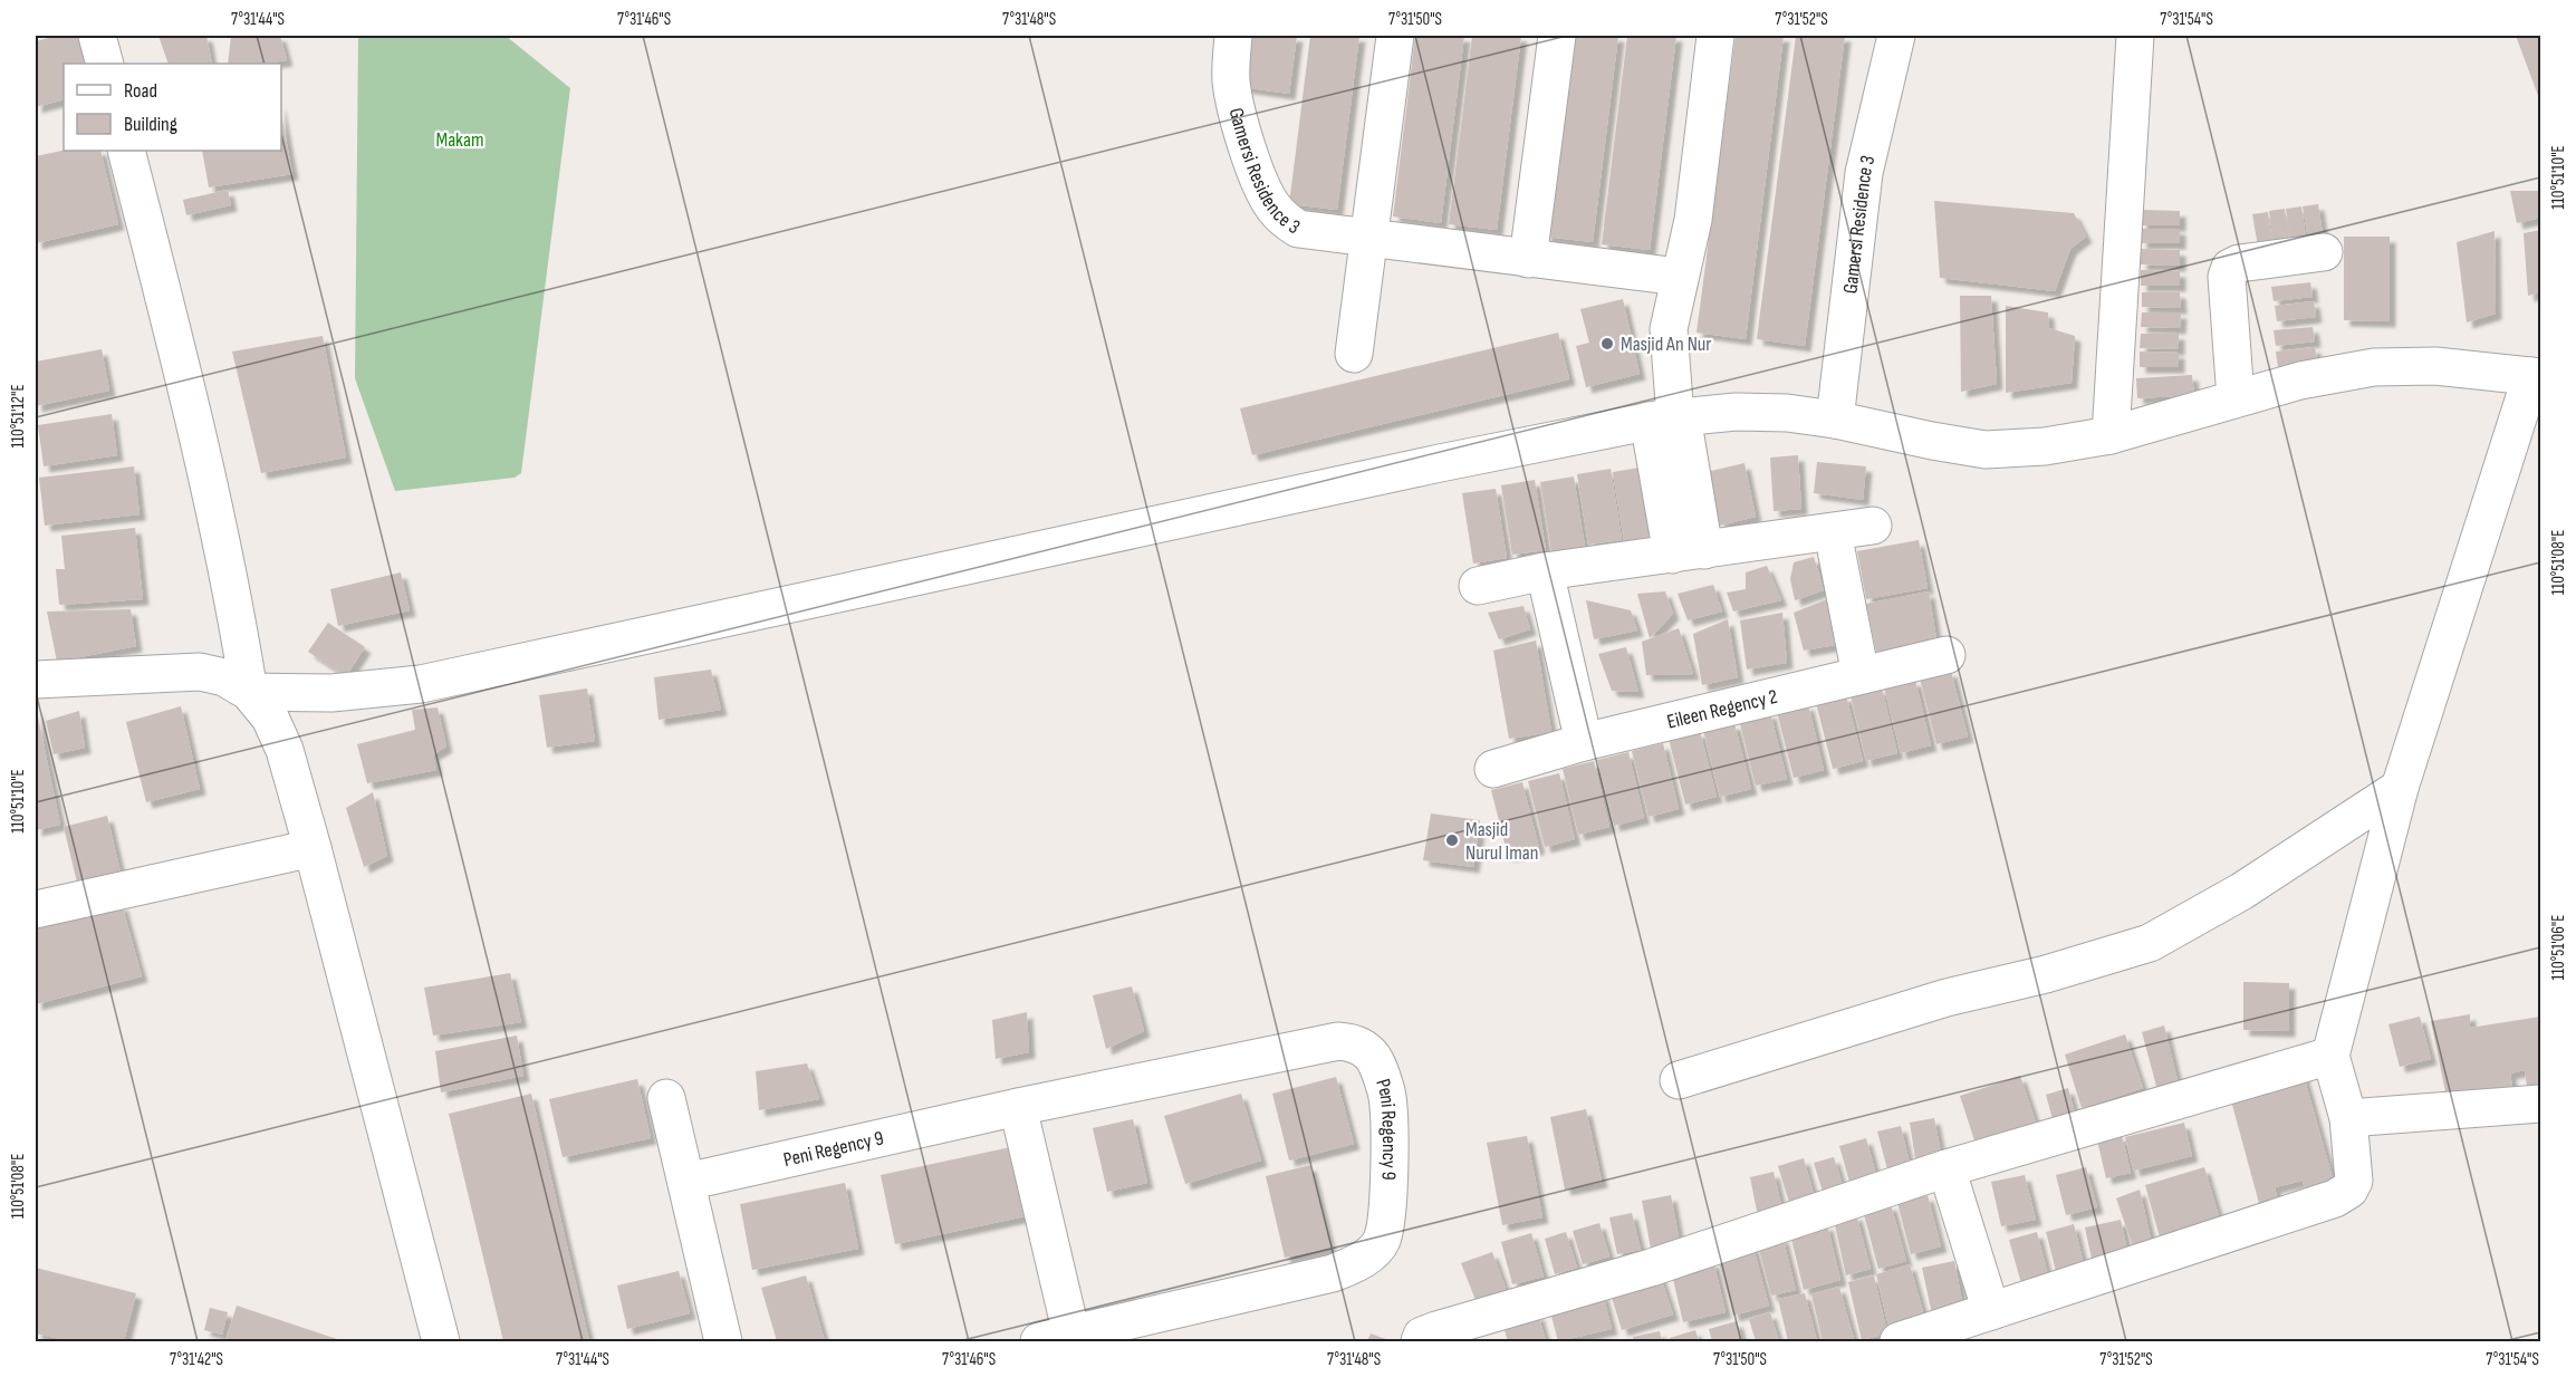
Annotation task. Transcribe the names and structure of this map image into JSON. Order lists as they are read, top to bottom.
{
  "streets": {
    "street": ["Gamersi Residence 3", "Eileen Regency 2", "Peni Regency 9"]
  },
  "parks": ["Makam"],
  "places": ["Masjid An Nur", "Masjid Nurul Iman"],
  "legend": ["Road", "Building"],
  "coordinates": [
    "7°31'44\"S",
    "7°31'46\"S",
    "7°31'48\"S",
    "7°31'50\"S",
    "7°31'52\"S",
    "7°31'54\"S",
    "110°51'10\"E",
    "110°51'12\"E",
    "110°51'08\"E",
    "110°51'06\"E",
    "7°31'42\"S"
  ]
}
